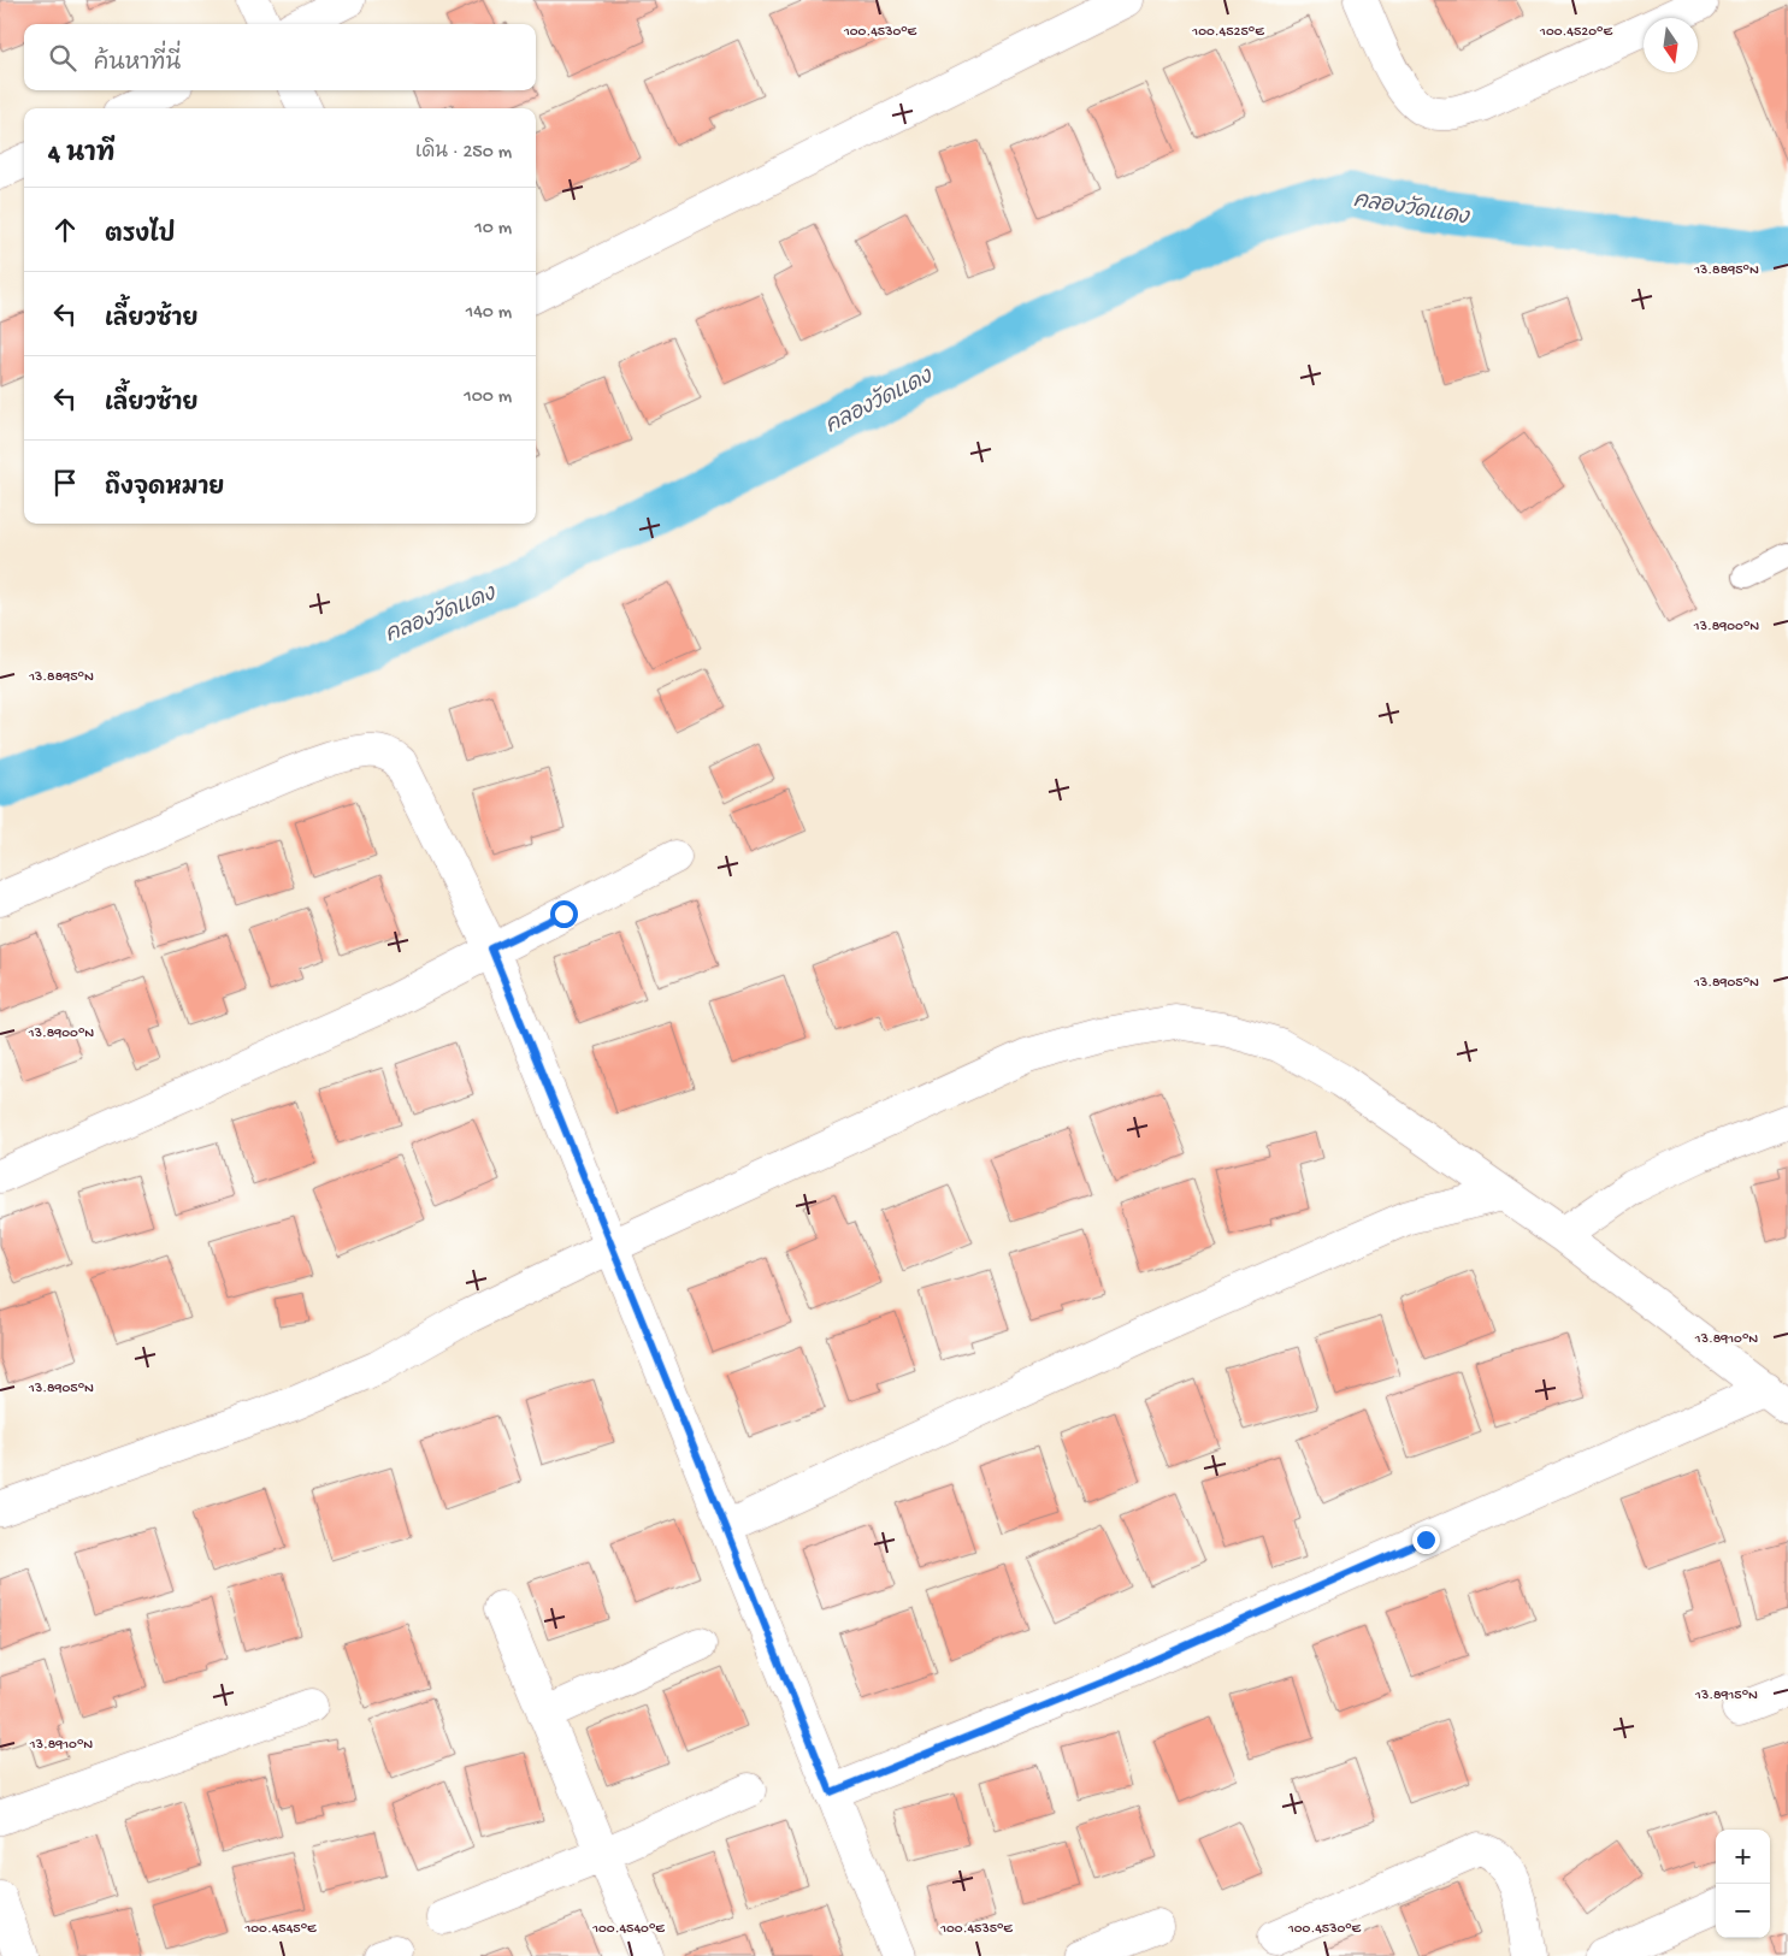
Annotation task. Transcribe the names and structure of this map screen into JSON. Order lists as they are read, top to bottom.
{
  "water": ["คลองวัดแดง"],
  "north": "bottom",
  "page": {
    "search": "ค้นหาที่นี่",
    "heading": ["4 นาที", "เดิน · 250 m"],
    "list": [
      ["ตรงไป", "10 m"],
      ["เลี้ยวซ้าย", "140 m"],
      ["เลี้ยวซ้าย", "100 m"],
      "ถึงจุดหมาย"
    ],
    "map_buttons": ["+", "−"]
  },
  "coordinates": [
    "100.4530°E",
    "100.4525°E",
    "100.4520°E",
    "13.8895°N",
    "13.8900°N",
    "13.8905°N",
    "13.8910°N",
    "13.8915°N",
    "100.4545°E",
    "100.4540°E",
    "100.4535°E"
  ]
}
